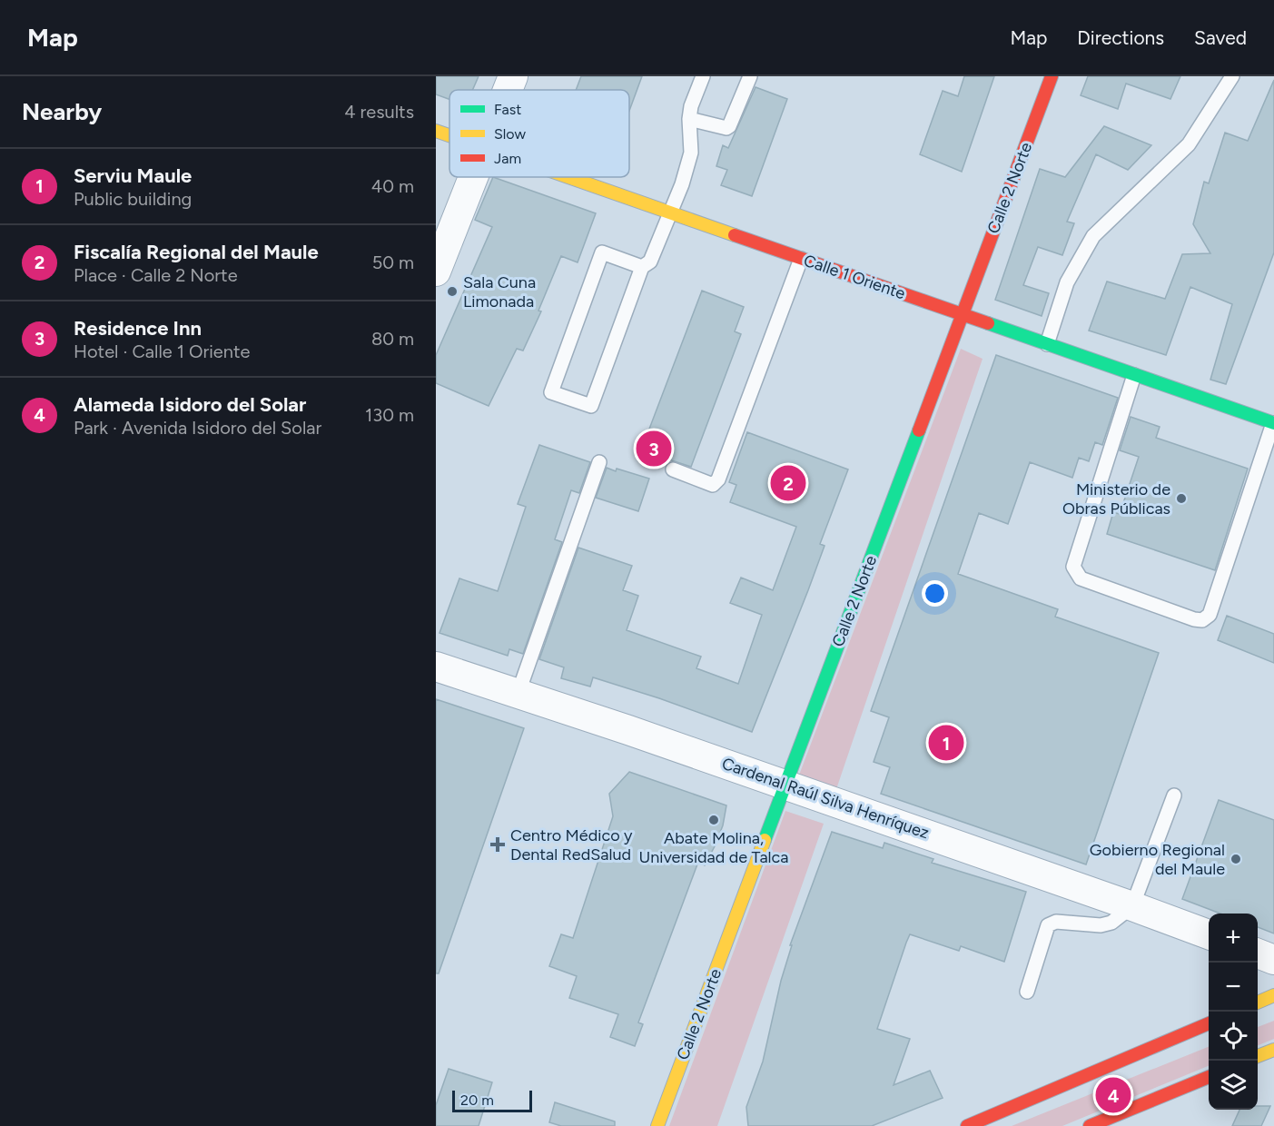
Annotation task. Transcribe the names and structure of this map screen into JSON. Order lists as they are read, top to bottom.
{
  "streets": {
    "main road": ["Calle 2 Norte", "Calle 1 Oriente"],
    "street": ["Cardenal Raúl Silva Henríquez"]
  },
  "crossings": [
    ["Calle 2 Norte", "Calle 1 Oriente"],
    ["Calle 2 Norte", "Cardenal Raúl Silva Henríquez"]
  ],
  "places": {
    "other": [
      "Sala Cuna Limonada",
      "Ministerio de Obras Públicas",
      "Abate Molina, Universidad de Talca",
      "Gobierno Regional del Maule"
    ],
    "health": ["Centro Médico y Dental RedSalud"]
  },
  "legend": ["Fast", "Slow", "Jam"],
  "scale_bar": "20 m",
  "page": {
    "header": "Map",
    "nav": ["Map", "Directions", "Saved"],
    "heading": ["Nearby", "4 results"],
    "list": [
      {
        "mark": "1",
        "name": "Serviu Maule",
        "note": "Public building",
        "value": "40 m"
      },
      {
        "mark": "2",
        "name": "Fiscalía Regional del Maule",
        "note": "Place · Calle 2 Norte",
        "value": "50 m"
      },
      {
        "mark": "3",
        "name": "Residence Inn",
        "note": "Hotel · Calle 1 Oriente",
        "value": "80 m"
      },
      {
        "mark": "4",
        "name": "Alameda Isidoro del Solar",
        "note": "Park · Avenida Isidoro del Solar",
        "value": "130 m"
      }
    ],
    "pins": [
      "3",
      "2",
      "1",
      "4"
    ],
    "map_buttons": ["+", "−"],
    "scale": "20 m"
  }
}
